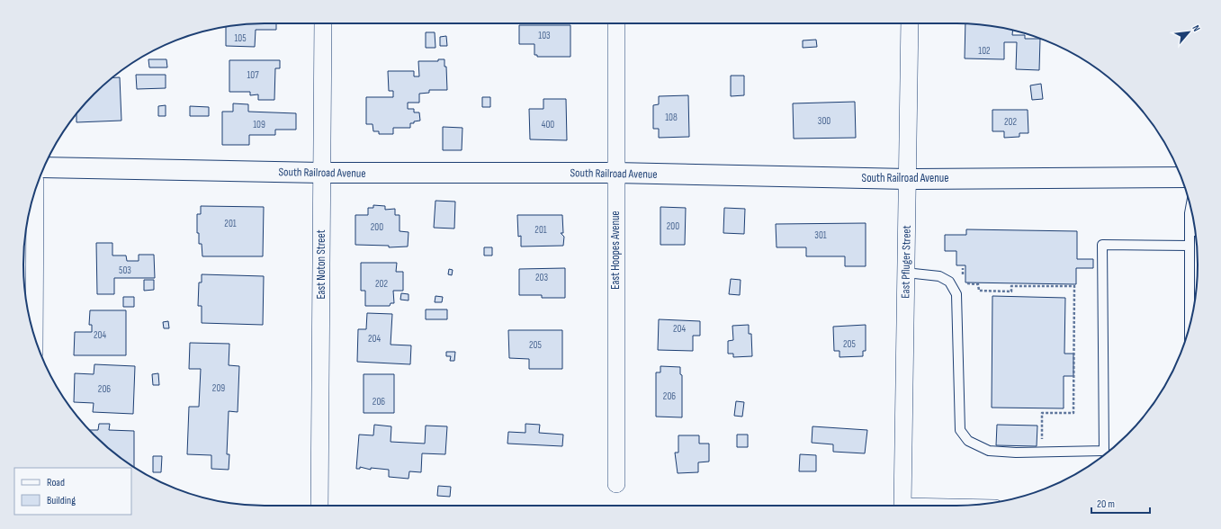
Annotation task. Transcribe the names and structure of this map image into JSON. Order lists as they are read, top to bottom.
{
  "streets": {
    "street": [
      "South Railroad Avenue",
      "East Hoopes Avenue",
      "East Pfluger Street",
      "East Noton Street"
    ]
  },
  "crossings": [
    ["South Railroad Avenue", "East Hoopes Avenue"],
    ["South Railroad Avenue", "East Pfluger Street"],
    ["South Railroad Avenue", "East Noton Street"]
  ],
  "house_numbers": [
    "103",
    "105",
    "102",
    "107",
    "108",
    "300",
    "202",
    "109",
    "400",
    "201",
    "200",
    "200",
    "201",
    "301",
    "503",
    "203",
    "202",
    "204",
    "204",
    "204",
    "205",
    "205",
    "209",
    "206",
    "206",
    "206"
  ],
  "legend": ["Road", "Building"],
  "scale_bar": "20 m",
  "north": "top right"
}
